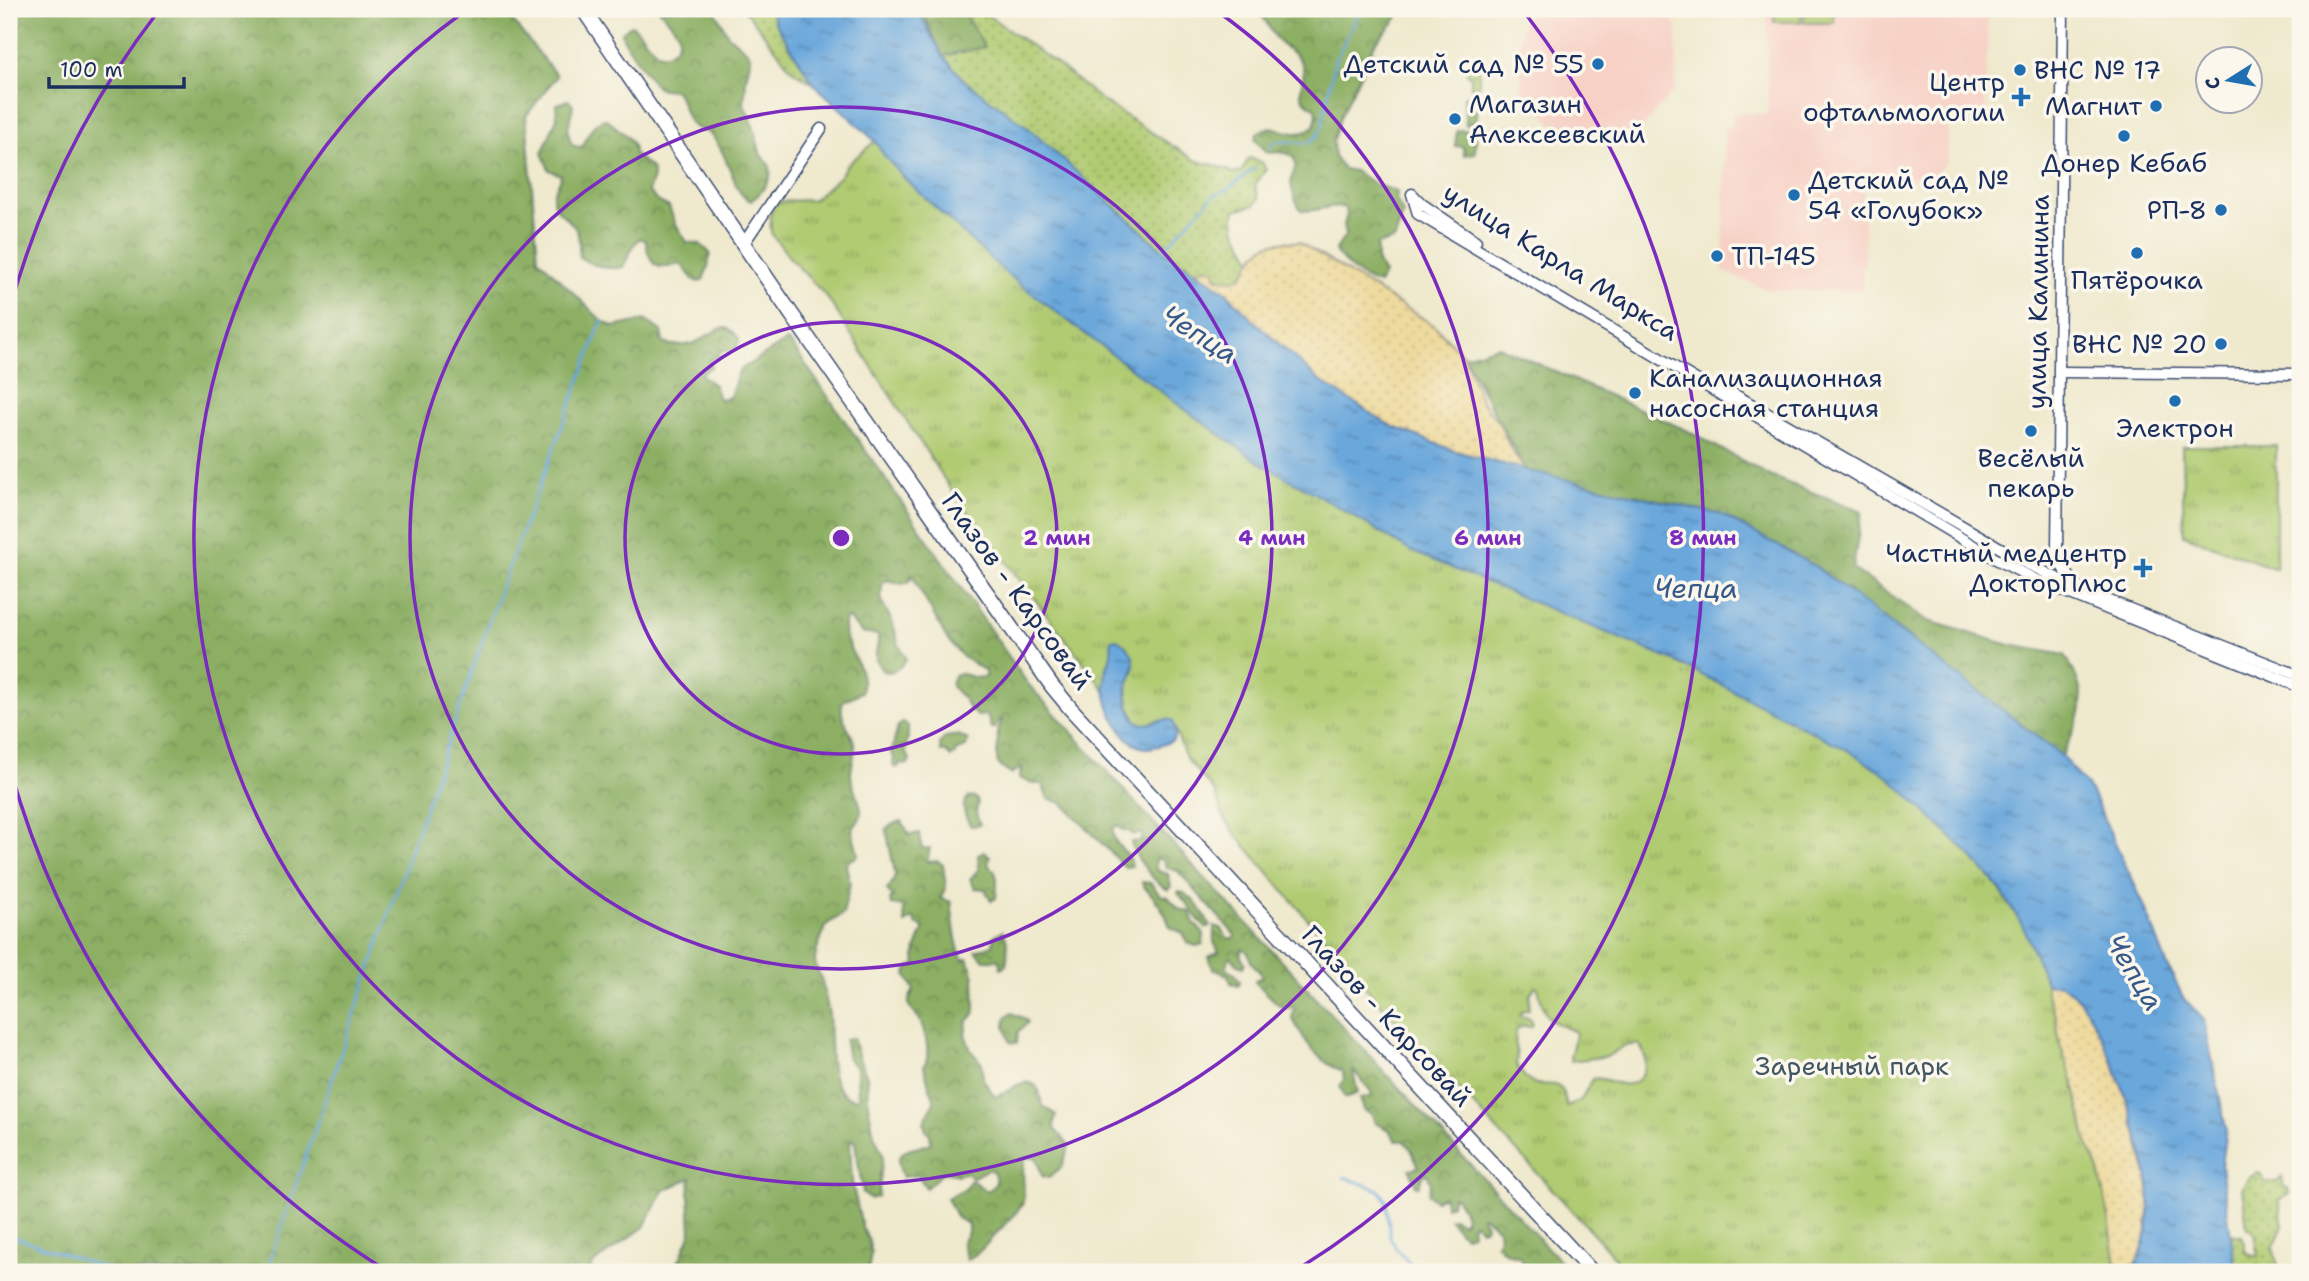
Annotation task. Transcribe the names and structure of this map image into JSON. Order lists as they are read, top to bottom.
{
  "streets": {
    "main road": ["Глазов - Карсовай"],
    "street": ["улица Карла Маркса", "улица Калинина"]
  },
  "crossings": [
    ["улица Карла Маркса", "улица Калинина"]
  ],
  "water": ["Чепца"],
  "parks": ["Заречный парк"],
  "places": {
    "other": [
      "Детский сад № 55",
      "ВНС № 17",
      "Магнит",
      "Магазин Алексеевский",
      "Донер Кебаб",
      "Детский сад № 54 «Голубок»",
      "РП-8",
      "Пятёрочка",
      "ТП-145",
      "ВНС № 20",
      "Канализационная насосная станция",
      "Электрон",
      "Весёлый пекарь"
    ],
    "health": ["Центр офтальмологии", "Частный медцентр ДокторПлюс"]
  },
  "scale_bar": "100 m",
  "north": "left",
  "rings": [
    "2 мин",
    "4 мин",
    "6 мин",
    "8 мин"
  ]
}
